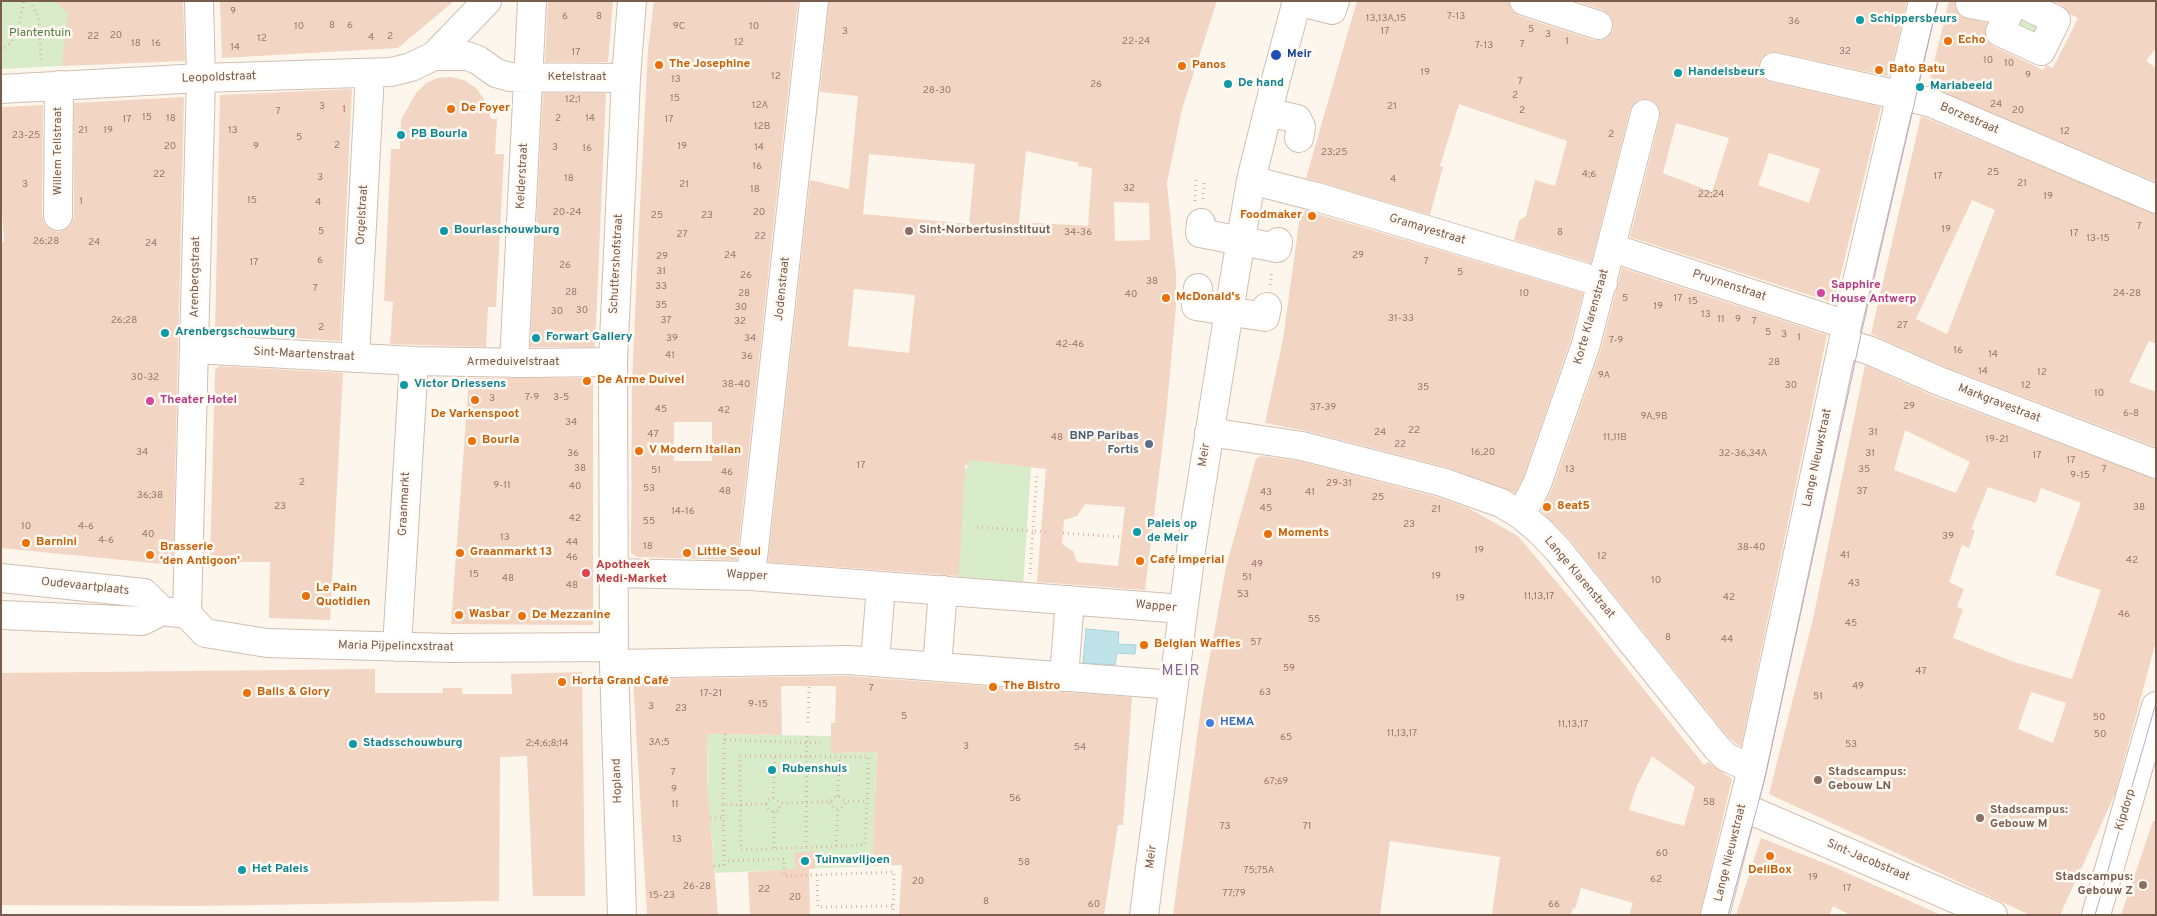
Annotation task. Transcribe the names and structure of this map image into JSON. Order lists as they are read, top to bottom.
{
  "streets": {
    "street": [
      "Leopoldstraat",
      "Ketelstraat",
      "Borzestraat",
      "Willem Tellstraat",
      "Kelderstraat",
      "Orgelstraat",
      "Gramayestraat",
      "Schuttershofstraat",
      "Arenbergstraat",
      "Pruynenstraat",
      "Jodenstraat",
      "Korte Klarenstraat",
      "Sint-Maartenstraat",
      "Armeduivelstraat",
      "Markgravestraat",
      "Meir",
      "Lange Nieuwstraat",
      "Graanmarkt",
      "Wapper",
      "Lange Klarenstraat",
      "Oudevaartplaats",
      "Maria Pijpelincxstraat",
      "Hopland",
      "Kipdorp",
      "Sint-Jacobstraat"
    ]
  },
  "crossings": [
    ["Leopoldstraat", "Ketelstraat"],
    ["Leopoldstraat", "Willem Tellstraat"],
    ["Leopoldstraat", "Orgelstraat"],
    ["Leopoldstraat", "Arenbergstraat"],
    ["Ketelstraat", "Kelderstraat"],
    ["Ketelstraat", "Schuttershofstraat"],
    ["Borzestraat", "Lange Nieuwstraat"],
    ["Kelderstraat", "Armeduivelstraat"],
    ["Orgelstraat", "Sint-Maartenstraat"],
    ["Gramayestraat", "Korte Klarenstraat"],
    ["Gramayestraat", "Meir"],
    ["Schuttershofstraat", "Armeduivelstraat"],
    ["Schuttershofstraat", "Wapper"],
    ["Schuttershofstraat", "Maria Pijpelincxstraat"],
    ["Schuttershofstraat", "Hopland"],
    ["Arenbergstraat", "Sint-Maartenstraat"],
    ["Arenbergstraat", "Oudevaartplaats"],
    ["Arenbergstraat", "Maria Pijpelincxstraat"],
    ["Pruynenstraat", "Korte Klarenstraat"],
    ["Pruynenstraat", "Markgravestraat"],
    ["Pruynenstraat", "Lange Nieuwstraat"],
    ["Jodenstraat", "Wapper"],
    ["Korte Klarenstraat", "Lange Klarenstraat"],
    ["Sint-Maartenstraat", "Armeduivelstraat"],
    ["Sint-Maartenstraat", "Graanmarkt"],
    ["Armeduivelstraat", "Graanmarkt"],
    ["Markgravestraat", "Lange Nieuwstraat"],
    ["Meir", "Wapper"],
    ["Meir", "Lange Klarenstraat"],
    ["Lange Nieuwstraat", "Lange Klarenstraat"],
    ["Lange Nieuwstraat", "Sint-Jacobstraat"],
    ["Graanmarkt", "Maria Pijpelincxstraat"],
    ["Oudevaartplaats", "Maria Pijpelincxstraat"],
    ["Maria Pijpelincxstraat", "Hopland"]
  ],
  "districts": ["MEIR"],
  "parks": ["Plantentuin"],
  "places": [
    "Schippersbeurs",
    "Echo",
    "Meir",
    "The Josephine",
    "Panos",
    "Bato Batu",
    "Handelsbeurs",
    "De hand",
    "Mariabeeld",
    "De Foyer",
    "PB Bourla",
    "Foodmaker",
    "Bourlaschouwburg",
    "Sint-Norbertusinstituut",
    "Sapphire House Antwerp",
    "McDonald's",
    "Arenbergschouwburg",
    "Forwart Gallery",
    "De Arme Duivel",
    "Victor Driessens",
    "De Varkenspoot",
    "Theater Hotel",
    "Bourla",
    "BNP Paribas Fortis",
    "V Modern Italian",
    "8eat5",
    "Paleis op de Meir",
    "Moments",
    "Barnini",
    "Graanmarkt 13",
    "Little Seoul",
    "Brasserie ‘den Antigoon’",
    "Café Imperial",
    "Apotheek Medi-Market",
    "Le Pain Quotidien",
    "Wasbar",
    "De Mezzanine",
    "Belgian Waffles",
    "Horta Grand Café",
    "The Bistro",
    "Balls & Glory",
    "HEMA",
    "Stadsschouwburg",
    "Rubenshuis",
    "Stadscampus: Gebouw LN",
    "Stadscampus: Gebouw M",
    "DeliBox",
    "Tuinvaviljoen",
    "Het Paleis",
    "Stadscampus: Gebouw Z"
  ],
  "house_numbers": [
    "9",
    "6",
    "8",
    "7-13",
    "13,13A,15",
    "36",
    "8",
    "6",
    "10",
    "9C",
    "10",
    "5",
    "3",
    "17",
    "3",
    "20",
    "22",
    "2",
    "4",
    "12",
    "22-24",
    "1",
    "12",
    "18",
    "16",
    "7",
    "7-13",
    "14",
    "32",
    "17",
    "10",
    "10",
    "19",
    "9",
    "12",
    "13",
    "7",
    "26",
    "28-30",
    "2",
    "15",
    "12;1",
    "24",
    "12A",
    "3",
    "21",
    "1",
    "2",
    "20",
    "7",
    "15",
    "18",
    "2",
    "14",
    "17",
    "17",
    "12B",
    "21",
    "19",
    "13",
    "12",
    "2",
    "23-25",
    "5",
    "2",
    "20",
    "9",
    "19",
    "3",
    "14",
    "16",
    "23;25",
    "16",
    "25",
    "22",
    "4;6",
    "17",
    "3",
    "18",
    "4",
    "21",
    "3",
    "21",
    "32",
    "18",
    "22;24",
    "19",
    "15",
    "1",
    "4",
    "20-24",
    "20",
    "25",
    "23",
    "7",
    "19",
    "5",
    "34-36",
    "8",
    "17",
    "27",
    "22",
    "13-15",
    "26;28",
    "24",
    "24",
    "24",
    "29",
    "29",
    "6",
    "7",
    "17",
    "26",
    "31",
    "5",
    "26",
    "38",
    "33",
    "7",
    "28",
    "28",
    "10",
    "24-28",
    "40",
    "5",
    "17",
    "15",
    "35",
    "19",
    "30",
    "30",
    "30",
    "13",
    "31-33",
    "11",
    "9",
    "26;28",
    "37",
    "32",
    "7",
    "27",
    "2",
    "5",
    "3",
    "1",
    "39",
    "34",
    "7-9",
    "42-46",
    "16",
    "14",
    "41",
    "36",
    "28",
    "14",
    "12",
    "9A",
    "30-32",
    "38-40",
    "30",
    "12",
    "35",
    "10",
    "7-9",
    "3-5",
    "3",
    "29",
    "37-39",
    "45",
    "42",
    "6-8",
    "9A,9B",
    "34",
    "22",
    "24",
    "31",
    "47",
    "48",
    "11,11B",
    "19-21",
    "22",
    "34",
    "16,20",
    "36",
    "32-36,34A",
    "31",
    "17",
    "17",
    "17",
    "38",
    "13",
    "35",
    "7",
    "51",
    "46",
    "9-15",
    "2",
    "29-31",
    "9-11",
    "40",
    "53",
    "48",
    "37",
    "43",
    "41",
    "36;38",
    "25",
    "23",
    "38",
    "45",
    "21",
    "14-16",
    "42",
    "55",
    "23",
    "10",
    "4-6",
    "40",
    "39",
    "13",
    "4-6",
    "44",
    "18",
    "38-40",
    "19",
    "41",
    "12",
    "46",
    "42",
    "49",
    "15",
    "19",
    "51",
    "48",
    "10",
    "43",
    "48",
    "53",
    "11,13,17",
    "42",
    "19",
    "46",
    "55",
    "45",
    "8",
    "44",
    "57",
    "59",
    "47",
    "49",
    "7",
    "63",
    "17-21",
    "51",
    "9-15",
    "3",
    "23",
    "5",
    "50",
    "11,13,17",
    "11,13,17",
    "50",
    "65",
    "3A;5",
    "2;4;6;8;14",
    "53",
    "3",
    "54",
    "7",
    "67;69",
    "9",
    "56",
    "58",
    "11",
    "73",
    "71",
    "13",
    "60",
    "58",
    "75;75A",
    "19",
    "62",
    "20",
    "26-28",
    "17",
    "22",
    "77;79",
    "15-23",
    "20",
    "8",
    "60",
    "66"
  ]
}
